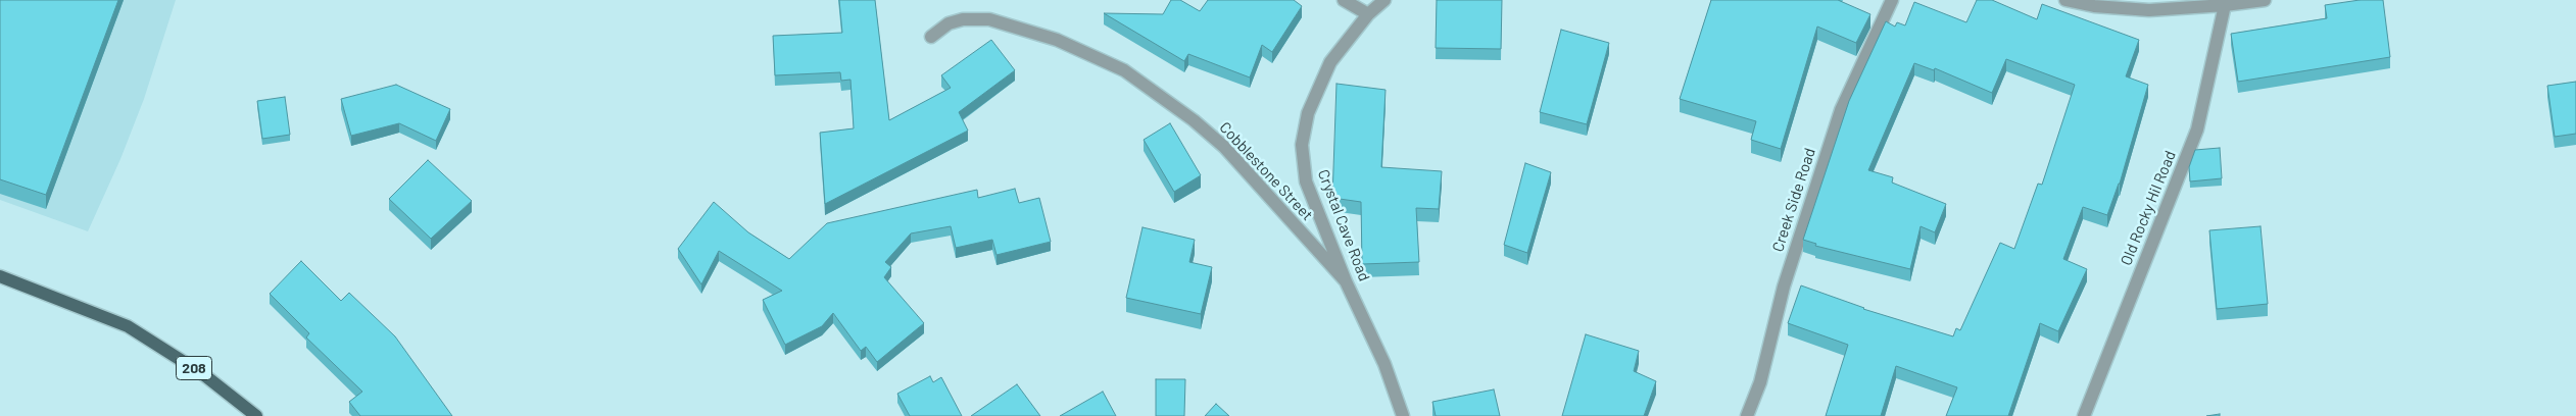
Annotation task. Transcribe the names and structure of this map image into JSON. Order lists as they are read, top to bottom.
{
  "streets": {
    "main road": ["208"],
    "street": [
      "Cobblestone Street",
      "Creek Side Road",
      "Old Rocky Hil Road",
      "Crystal Cave Road"
    ]
  },
  "crossings": [
    ["Cobblestone Street", "Crystal Cave Road"]
  ]
}
